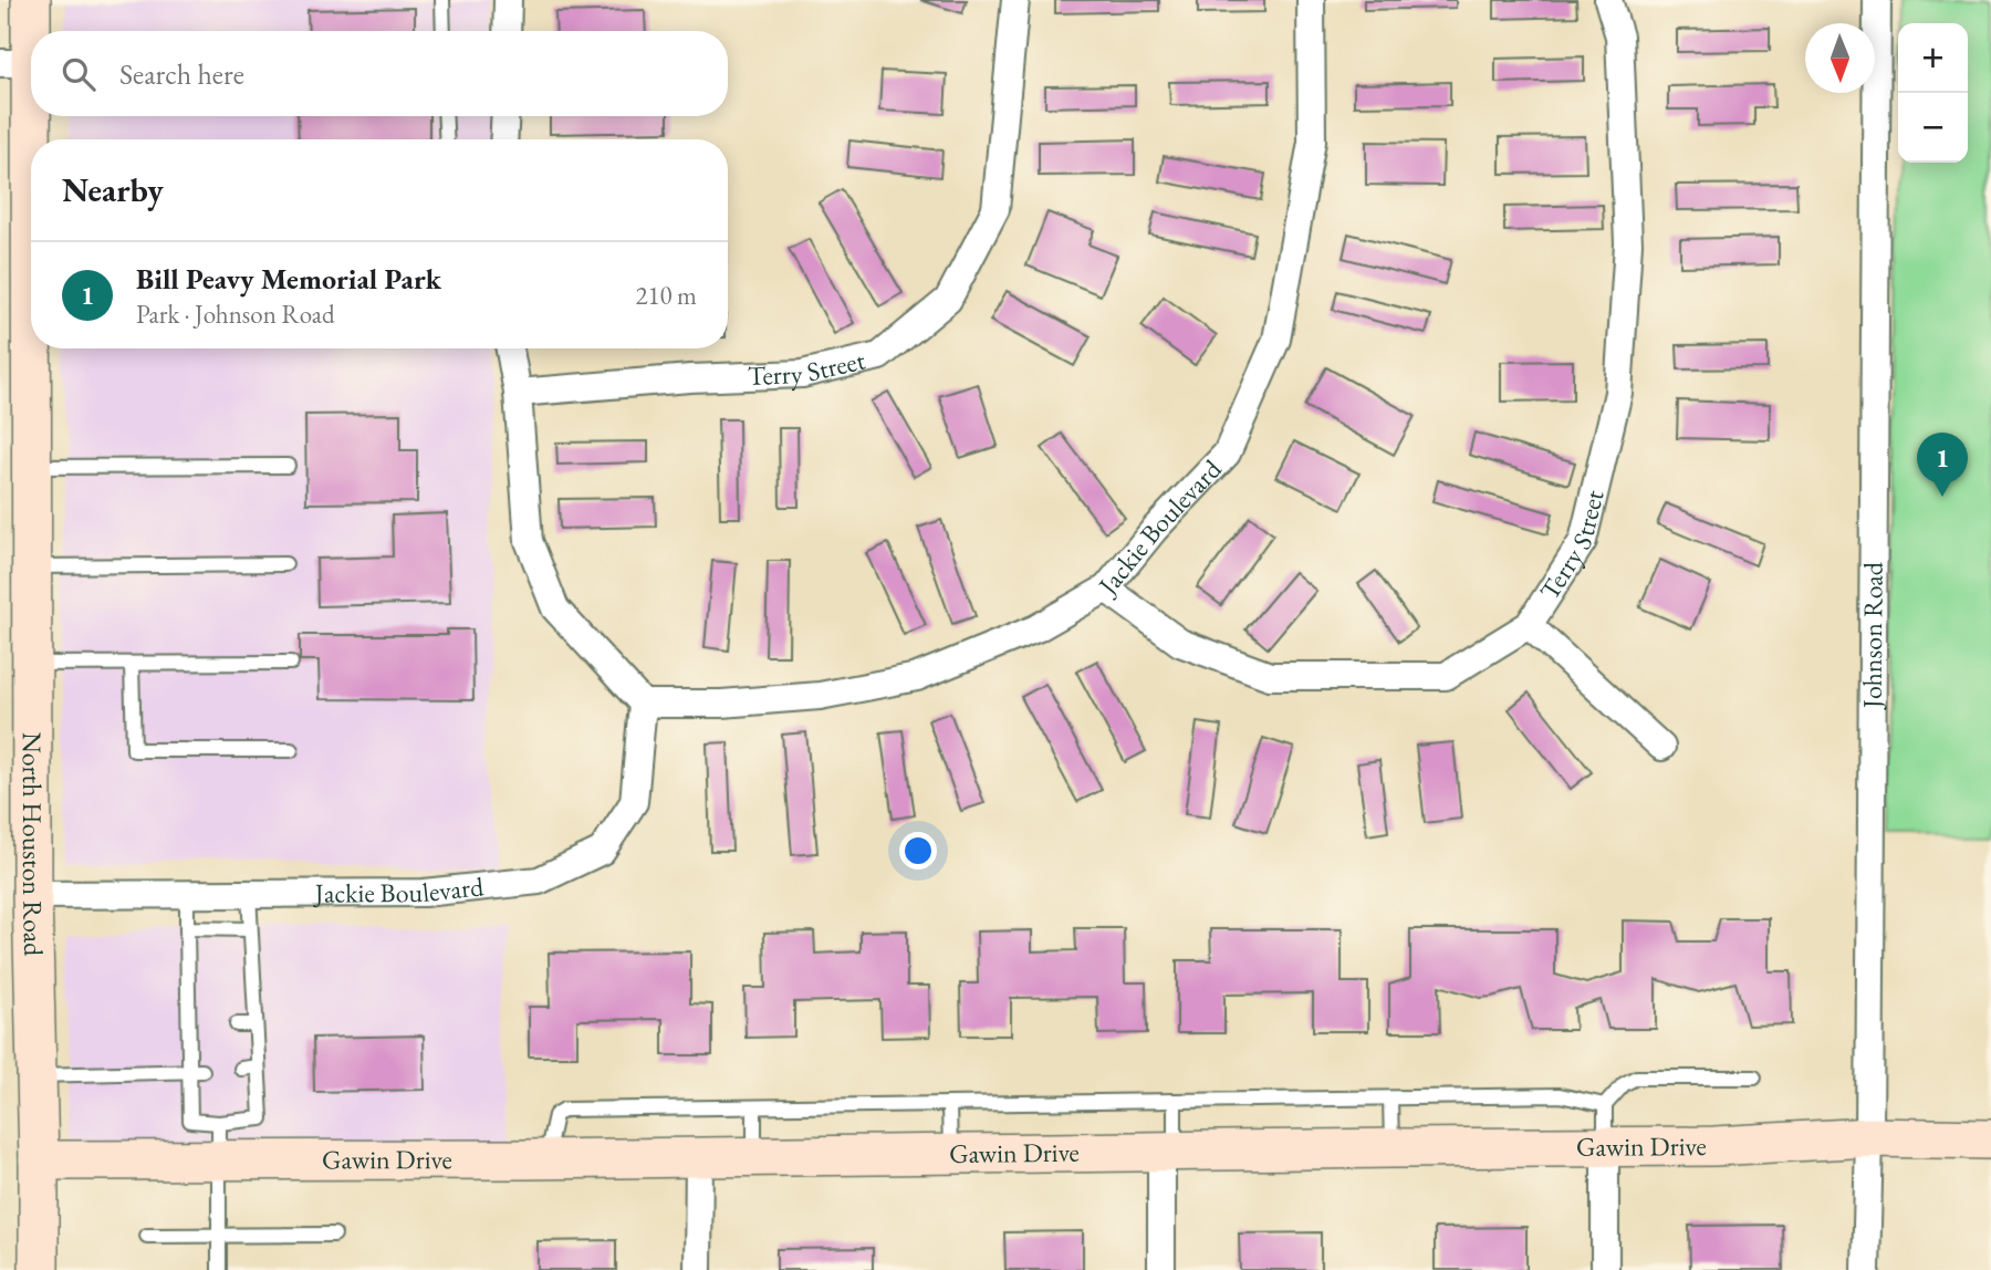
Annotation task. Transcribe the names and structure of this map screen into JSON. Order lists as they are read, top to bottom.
{
  "streets": {
    "street": [
      "Terry Street",
      "Jackie Boulevard",
      "Johnson Road",
      "North Houston Road",
      "Gawin Drive"
    ]
  },
  "crossings": [
    ["Terry Street", "Jackie Boulevard"],
    ["Jackie Boulevard", "North Houston Road"],
    ["Johnson Road", "Gawin Drive"],
    ["North Houston Road", "Gawin Drive"]
  ],
  "north": "bottom",
  "page": {
    "map_buttons": ["+", "−"],
    "search": "Search here",
    "heading": "Nearby",
    "list": [
      {
        "mark": "1",
        "name": "Bill Peavy Memorial Park",
        "note": "Park · Johnson Road",
        "value": "210 m"
      }
    ],
    "pins": "1"
  }
}
